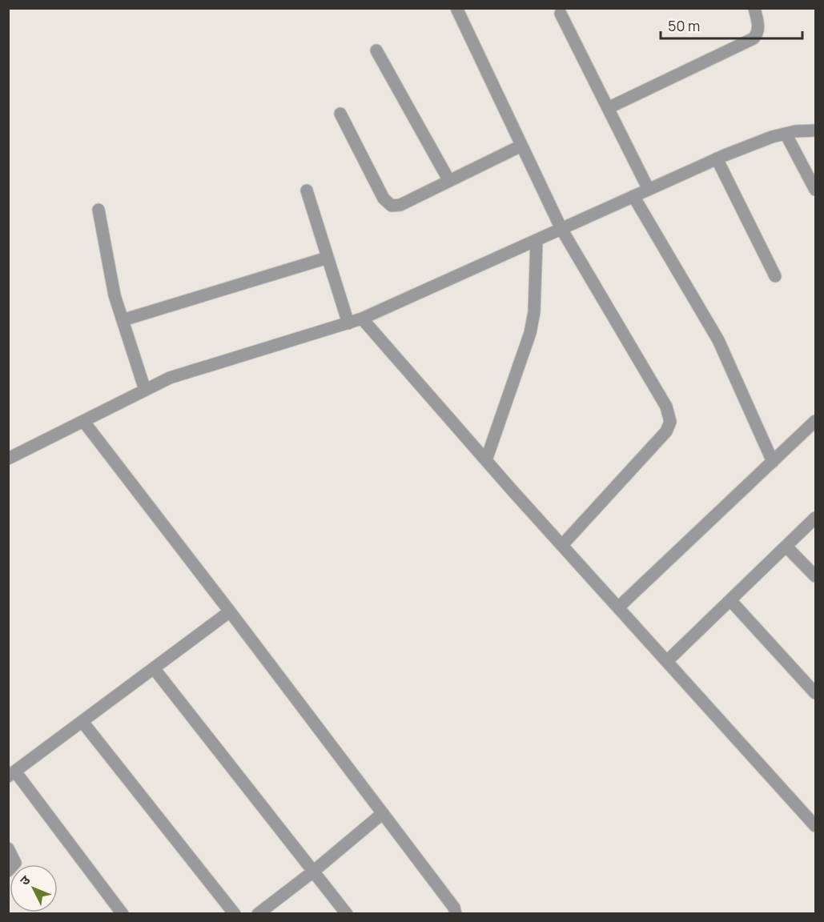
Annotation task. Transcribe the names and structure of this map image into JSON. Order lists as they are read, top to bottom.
{
  "scale_bar": "50 m",
  "north": "top left"
}
